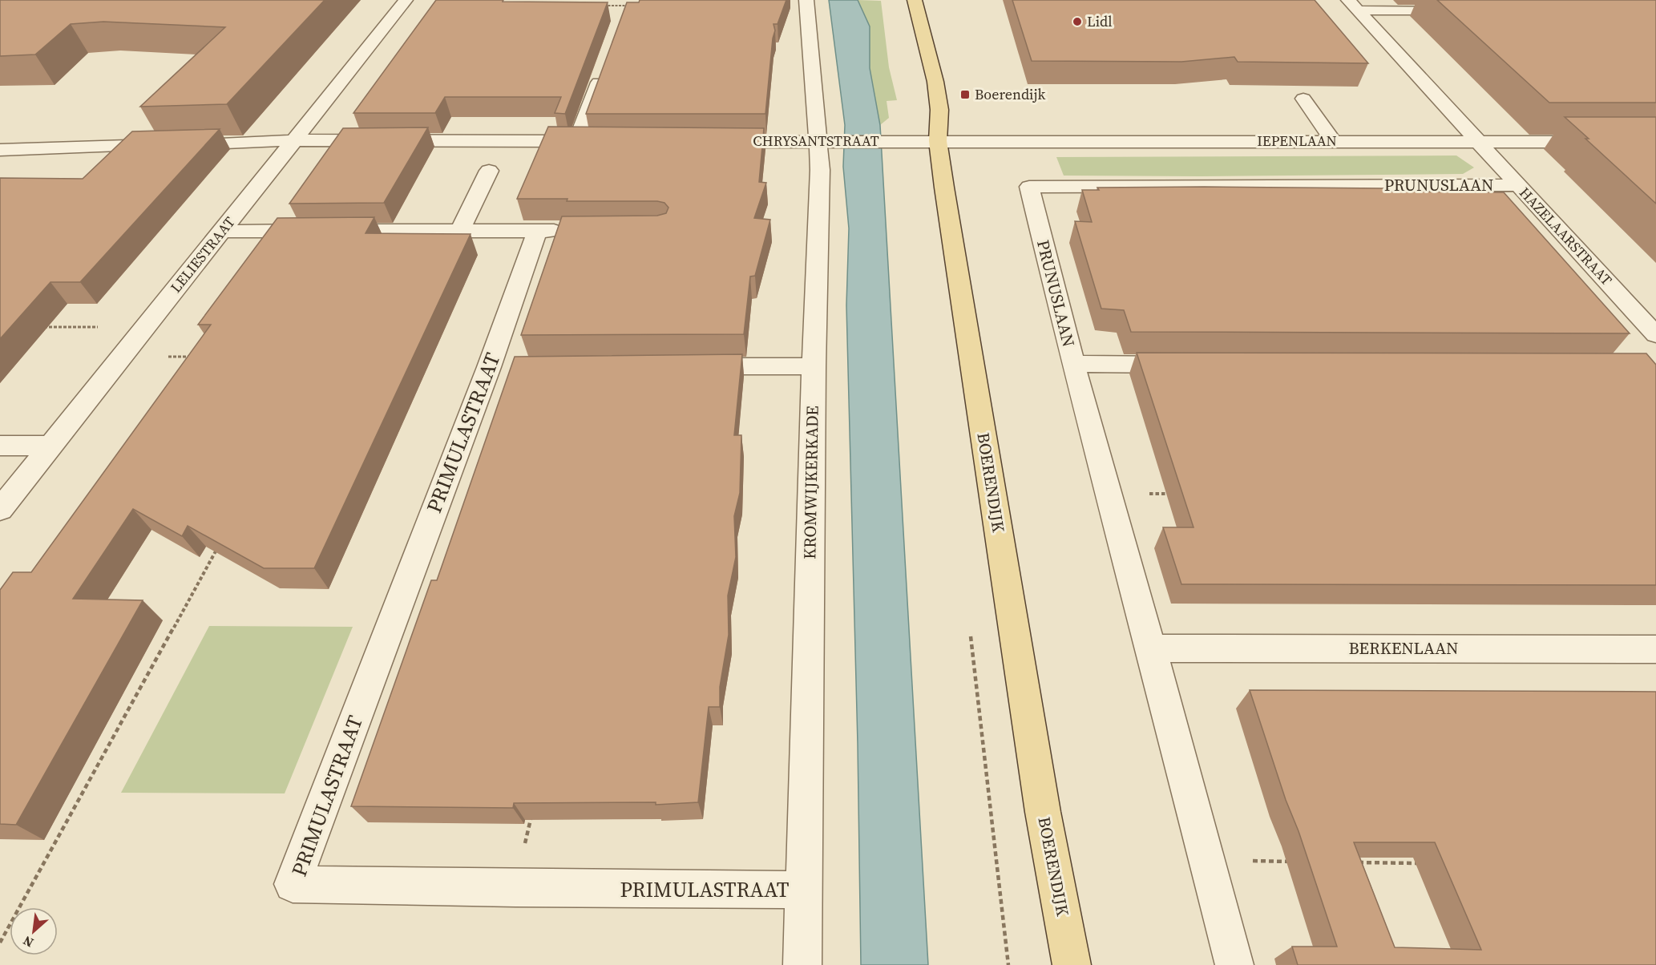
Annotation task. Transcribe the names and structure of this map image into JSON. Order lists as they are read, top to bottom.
{
  "streets": {
    "main road": ["BOERENDIJK"],
    "street": [
      "CHRYSANTSTRAAT",
      "IEPENLAAN",
      "PRUNUSLAAN",
      "HAZELAARSTRAAT",
      "LELIESTRAAT",
      "PRIMULASTRAAT",
      "KROMWIJKERKADE",
      "BERKENLAAN"
    ]
  },
  "crossings": [
    ["CHRYSANTSTRAAT", "IEPENLAAN"],
    ["CHRYSANTSTRAAT", "KROMWIJKERKADE"],
    ["CHRYSANTSTRAAT", "BOERENDIJK"],
    ["IEPENLAAN", "HAZELAARSTRAAT"],
    ["IEPENLAAN", "BOERENDIJK"],
    ["PRUNUSLAAN", "HAZELAARSTRAAT"],
    ["PRIMULASTRAAT", "KROMWIJKERKADE"]
  ],
  "places": {
    "other": ["Lidl"],
    "transit": ["Boerendijk"]
  },
  "north": "bottom left"
}
